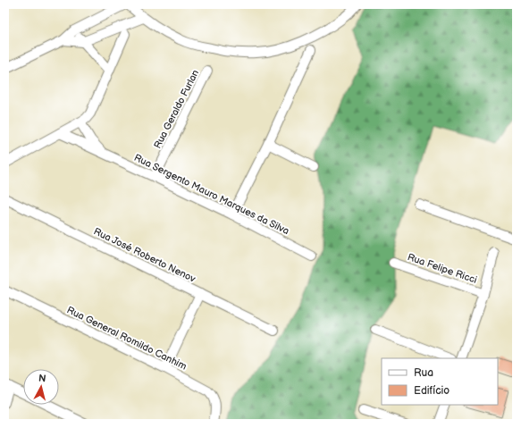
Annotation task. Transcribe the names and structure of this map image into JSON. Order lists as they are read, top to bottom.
{
  "streets": {
    "street": [
      "Rua Geraldo Furlan",
      "Rua Sergento Mauro Marques da Silva",
      "Rua José Roberto Nenov",
      "Rua Felipe Ricci",
      "Rua General Romildo Canhim"
    ]
  },
  "crossings": [
    ["Rua Geraldo Furlan", "Rua Sergento Mauro Marques da Silva"]
  ],
  "legend": ["Rua", "Edifício"],
  "north": "top"
}
